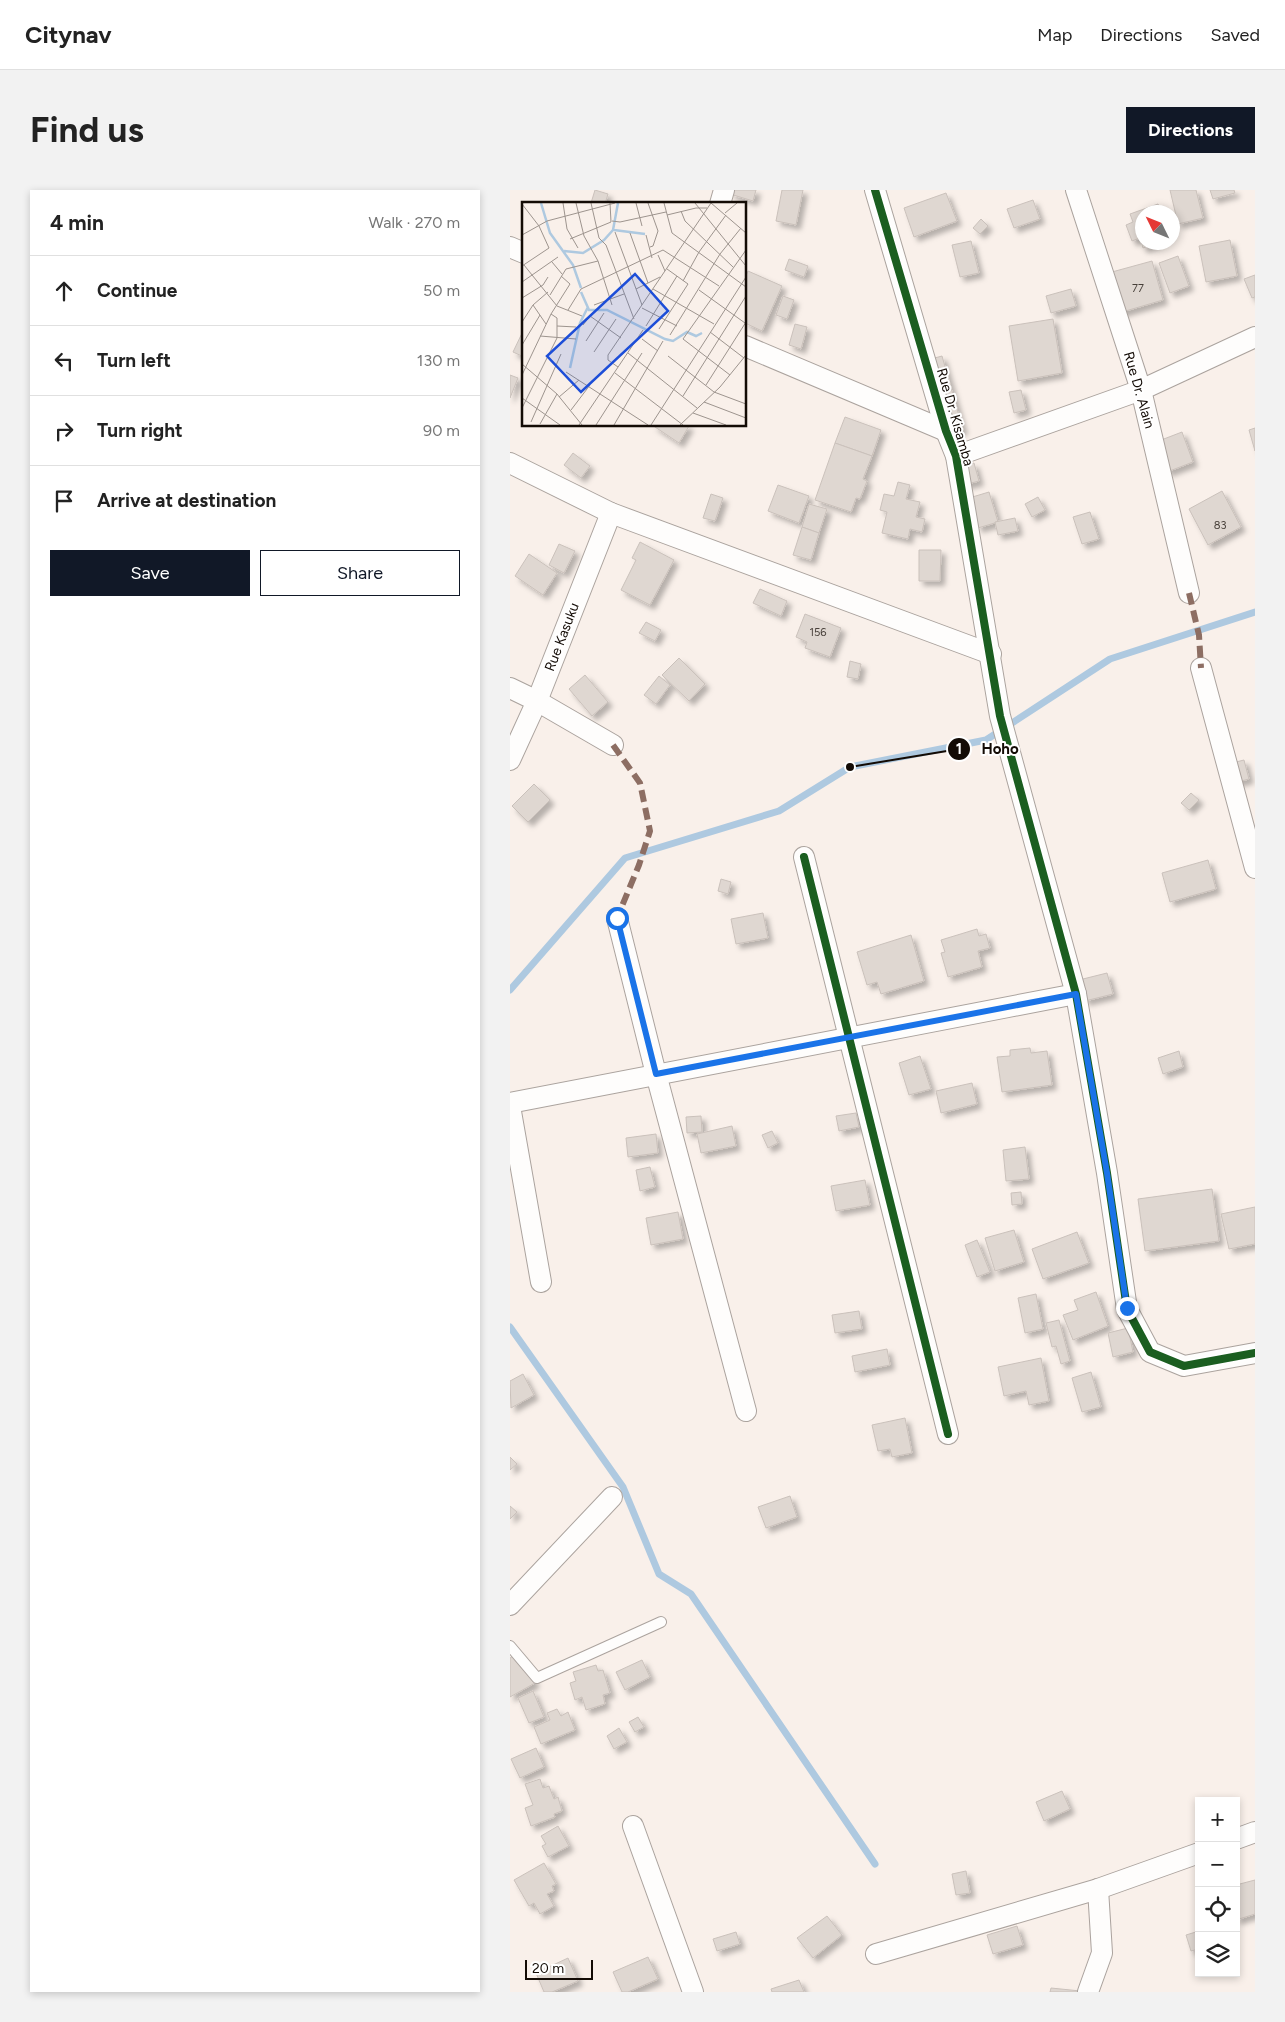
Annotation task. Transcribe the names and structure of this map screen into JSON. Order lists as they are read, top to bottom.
{
  "streets": {
    "street": ["Rue Dr. Alain", "Rue Dr. Kisamba", "Rue Kasuku"]
  },
  "places": ["Hoho"],
  "house_numbers": ["77", "83", "156"],
  "scale_bar": "20 m",
  "north": "top left",
  "page": {
    "header": "Citynav",
    "nav": ["Map", "Directions", "Saved"],
    "buttons": [
      "Directions",
      ["Save", "Share"]
    ],
    "title": "Find us",
    "heading": ["4 min", "Walk · 270 m"],
    "list": [
      ["Continue", "50 m"],
      ["Turn left", "130 m"],
      ["Turn right", "90 m"],
      "Arrive at destination"
    ],
    "map_buttons": ["+", "−"],
    "scale": "20 m"
  }
}
